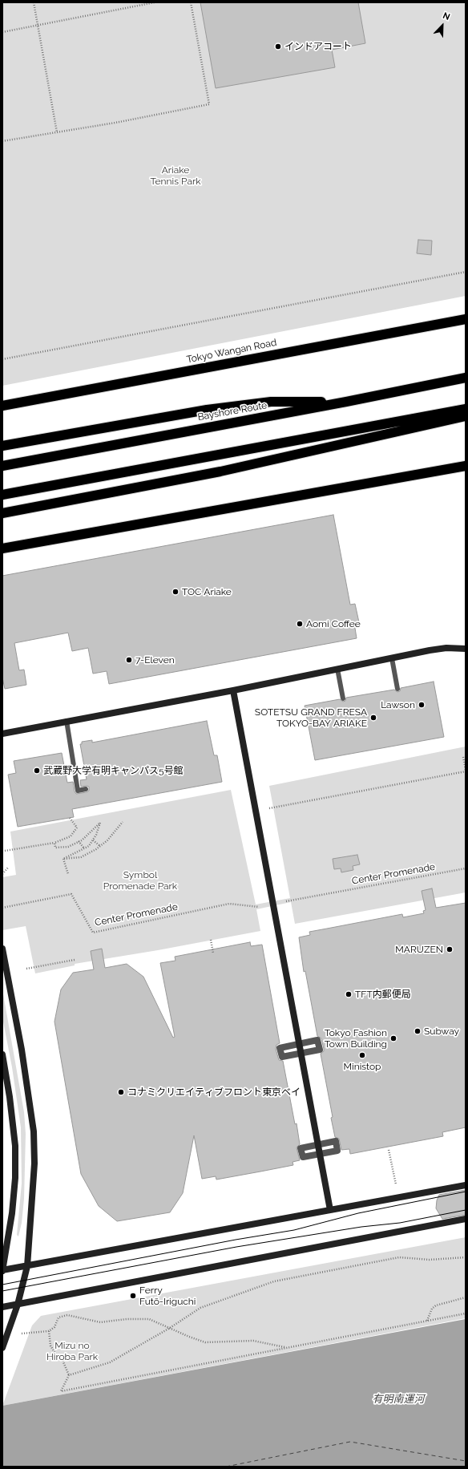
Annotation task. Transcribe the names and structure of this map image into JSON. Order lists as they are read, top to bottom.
{
  "streets": {
    "highway": ["Tokyo Wangan Road", "Bayshore Route"],
    "path": ["Center Promenade"]
  },
  "water": ["有明南運河"],
  "parks": ["Ariake Tennis Park", "Symbol Promenade Park", "Mizu no Hiroba Park"],
  "places": [
    "インドアコート",
    "TOC Ariake",
    "Aomi Coffee",
    "7-Eleven",
    "Lawson",
    "SOTETSU GRAND FRESA TOKYO-BAY ARIAKE",
    "武蔵野大学有明キャンパス5号館",
    "MARUZEN",
    "TFT内郵便局",
    "Subway",
    "Tokyo Fashion Town Building",
    "Ministop",
    "コナミクリエイティブフロント東京ベイ",
    "Ferry Futō-Iriguchi"
  ],
  "north": "top right"
}
